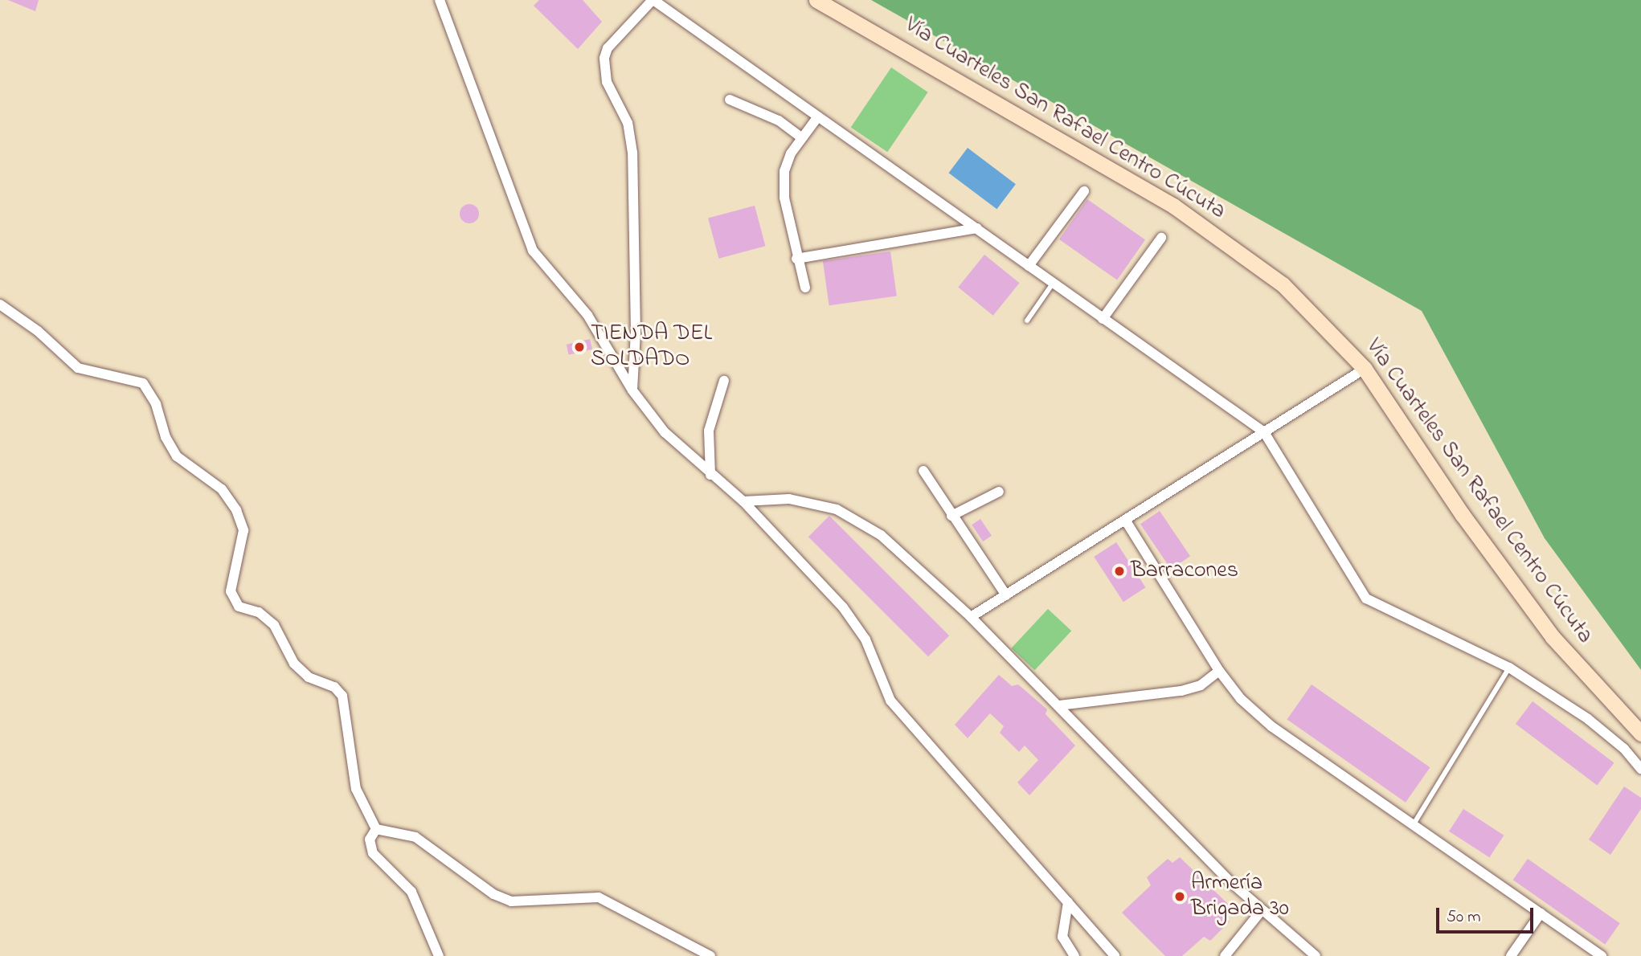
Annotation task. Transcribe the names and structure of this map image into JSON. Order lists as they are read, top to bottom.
{
  "streets": {
    "main road": ["Vía Cuarteles San Rafael Centro Cúcuta"]
  },
  "places": ["TIENDA DEL SOLDADO", "Barracones", "Armería Brigada 30"],
  "scale_bar": "50 m"
}
